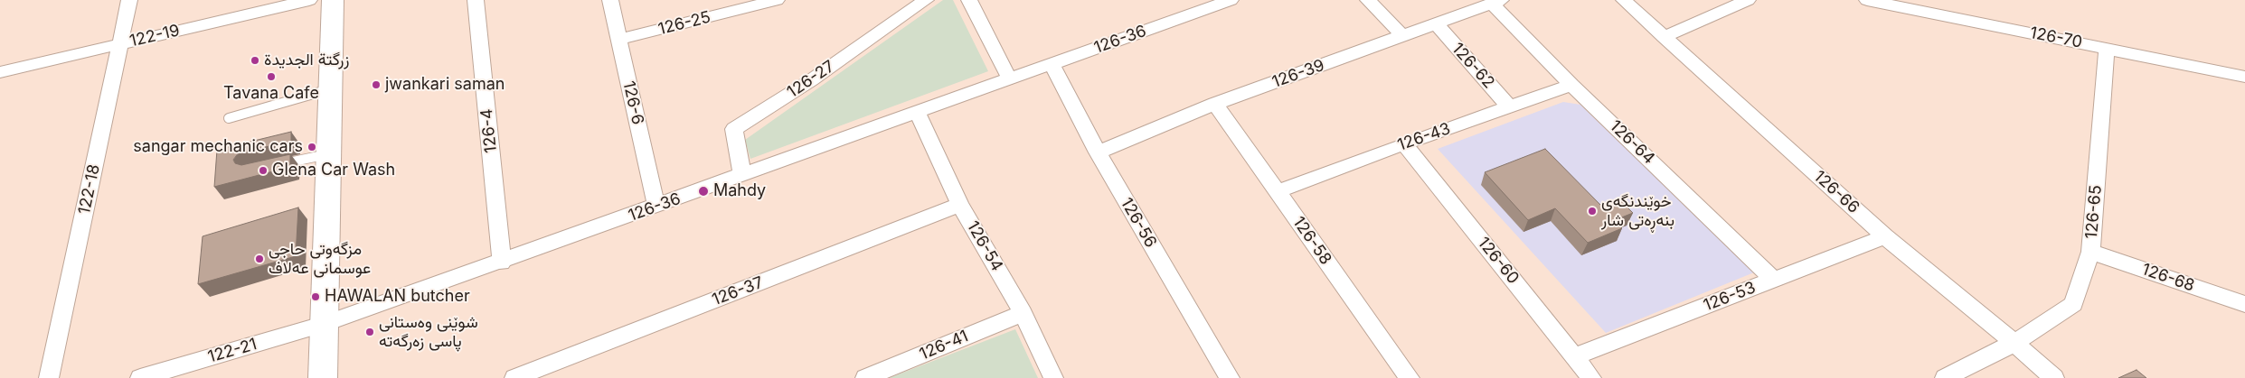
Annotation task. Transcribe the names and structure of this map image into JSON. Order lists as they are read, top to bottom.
{
  "streets": {
    "street": [
      "126-25",
      "122-19",
      "126-70",
      "126-36",
      "126-62",
      "126-39",
      "126-27",
      "126-6",
      "126-4",
      "126-43",
      "126-64",
      "122-18",
      "126-66",
      "126-65",
      "126-56",
      "126-58",
      "126-54",
      "126-60",
      "126-68",
      "126-37",
      "126-53",
      "126-41",
      "122-21"
    ]
  },
  "crossings": [
    ["126-25", "126-6"],
    ["122-19", "122-18"],
    ["126-70", "126-65"],
    ["126-36", "126-27"],
    ["126-36", "126-6"],
    ["126-36", "126-4"],
    ["126-36", "126-56"],
    ["126-36", "126-54"],
    ["126-36", "122-21"],
    ["126-62", "126-39"],
    ["126-62", "126-43"],
    ["126-39", "126-64"],
    ["126-39", "126-56"],
    ["126-39", "126-58"],
    ["126-43", "126-64"],
    ["126-43", "126-58"],
    ["126-43", "126-60"],
    ["126-64", "126-53"],
    ["126-66", "126-65"],
    ["126-66", "126-53"],
    ["126-65", "126-68"],
    ["126-54", "126-37"],
    ["126-54", "126-41"],
    ["126-60", "126-53"]
  ],
  "places": [
    "زرگتة الجديدة",
    "Tavana Cafe",
    "jwankari saman",
    "sangar mechanic cars",
    "Glena Car Wash",
    "Mahdy",
    "خوێندنگەی بنەڕەتی شار",
    "مزگەوتی حاجی عوسمانی عەلاف",
    "HAWALAN butcher",
    "شوێنی وەستانی پاسی زەرگەتە"
  ]
}
